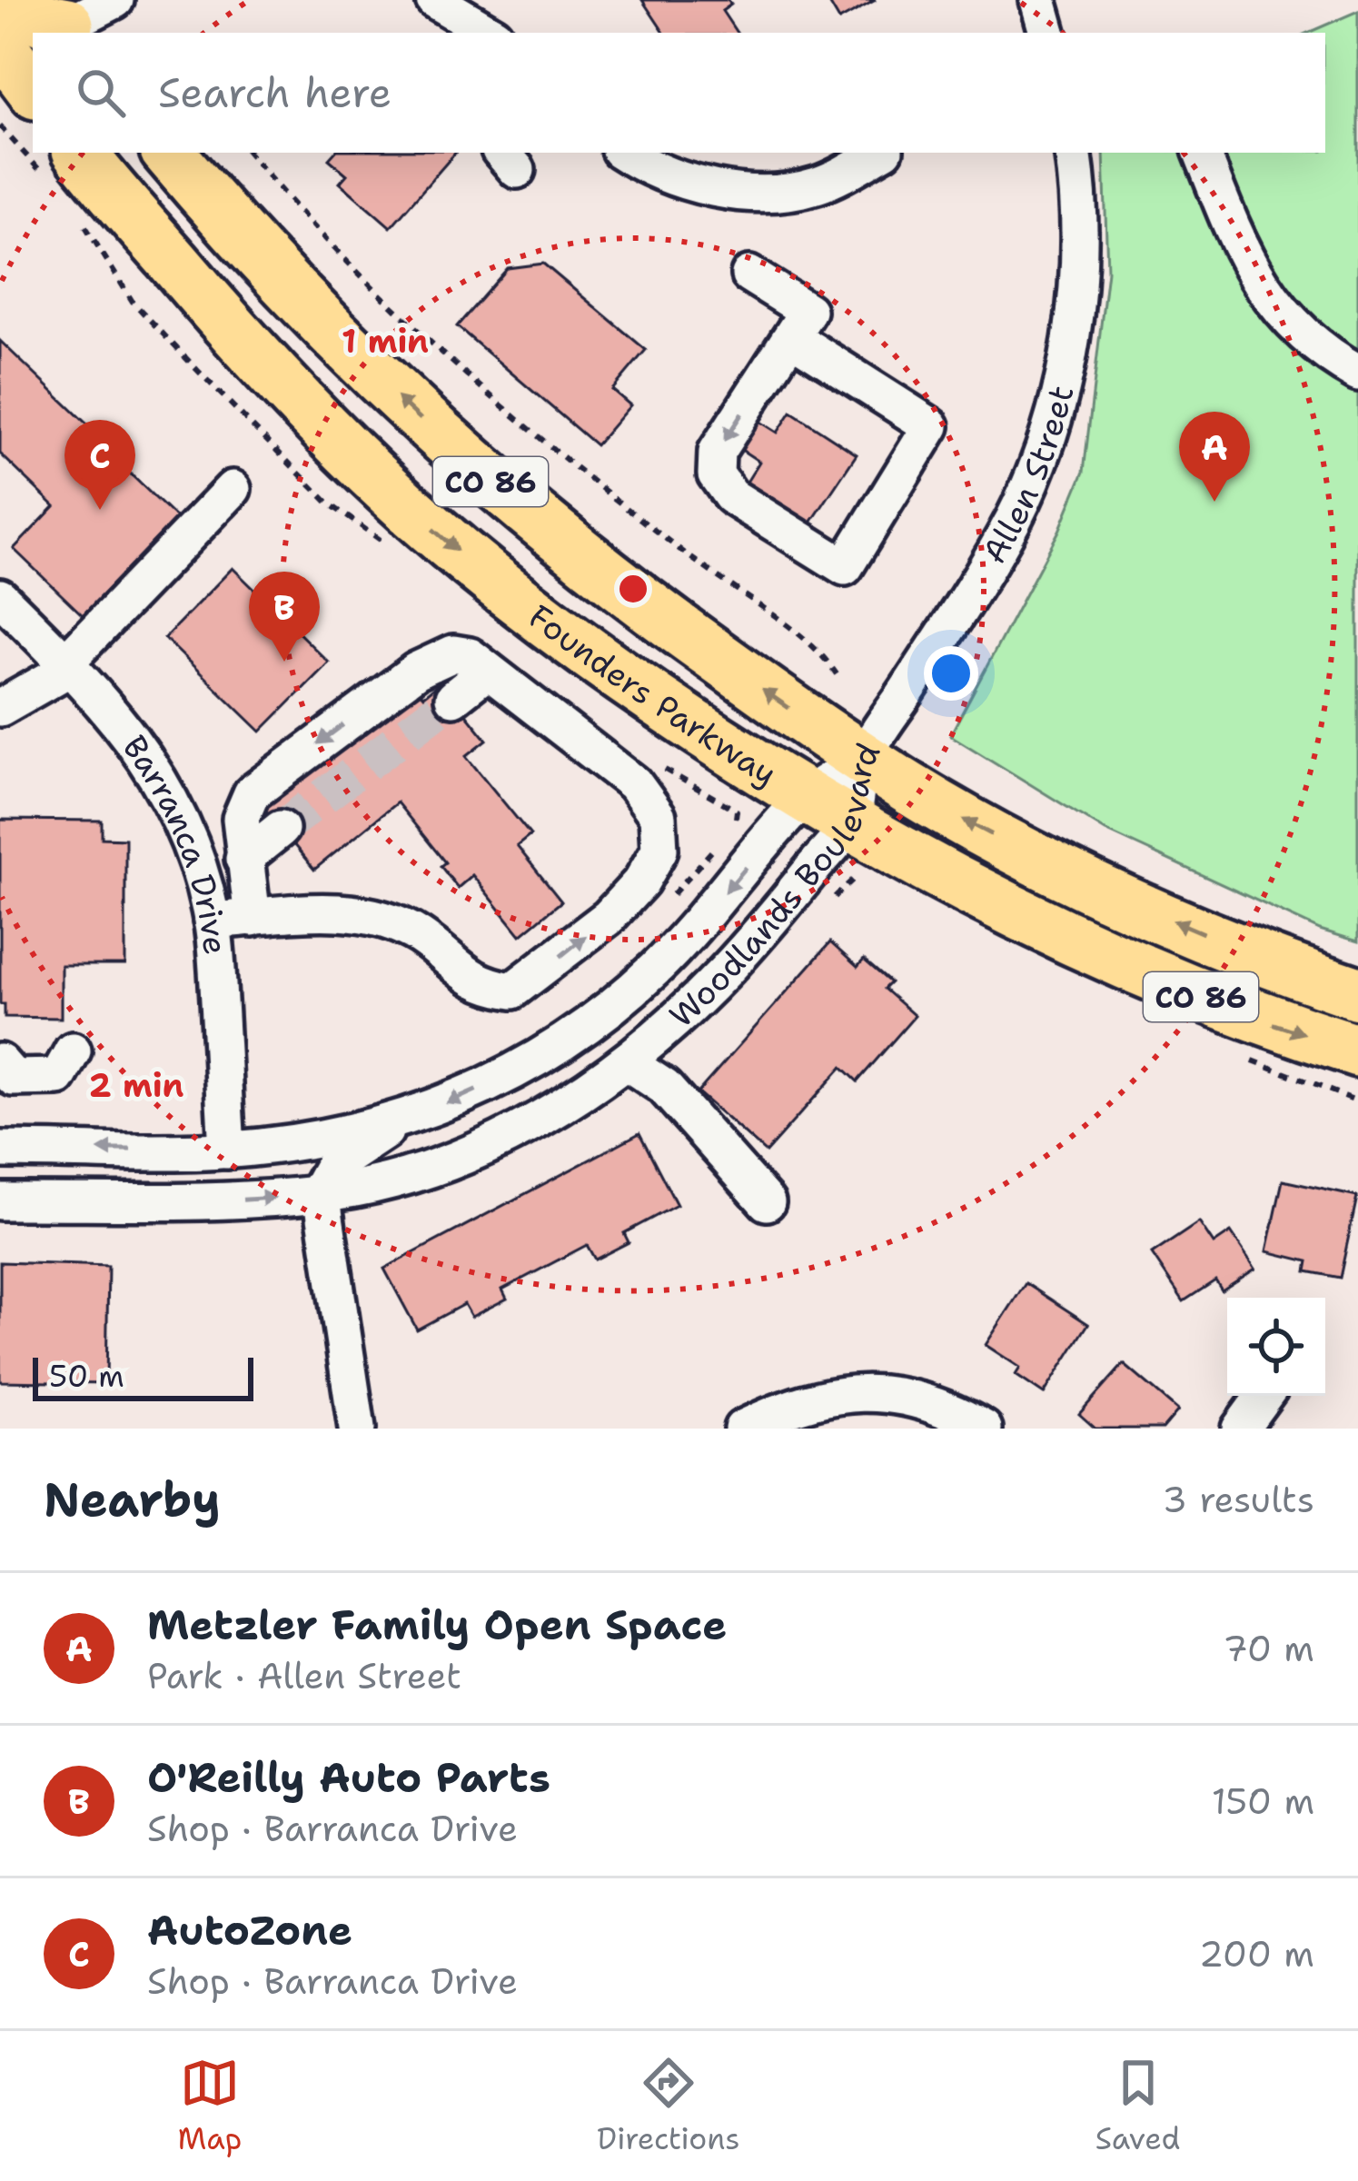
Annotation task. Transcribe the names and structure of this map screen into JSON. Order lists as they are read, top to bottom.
{
  "streets": {
    "highway": ["CO 86", "Founders Parkway"],
    "street": ["Allen Street", "Barranca Drive", "Woodlands Boulevard"]
  },
  "crossings": [
    ["Allen Street", "Founders Parkway"],
    ["Allen Street", "Woodlands Boulevard"],
    ["Founders Parkway", "Woodlands Boulevard"],
    ["Barranca Drive", "Woodlands Boulevard"]
  ],
  "scale_bar": "50 m",
  "page": {
    "search": "Search here",
    "pins": ["A", "C", "B"],
    "scale": "50 m",
    "heading": ["Nearby", "3 results"],
    "list": [
      {
        "mark": "A",
        "name": "Metzler Family Open Space",
        "note": "Park · Allen Street",
        "value": "70 m"
      },
      {
        "mark": "B",
        "name": "O'Reilly Auto Parts",
        "note": "Shop · Barranca Drive",
        "value": "150 m"
      },
      {
        "mark": "C",
        "name": "AutoZone",
        "note": "Shop · Barranca Drive",
        "value": "200 m"
      }
    ],
    "nav": ["Map", "Directions", "Saved"]
  },
  "rings": ["1 min", "2 min"]
}
